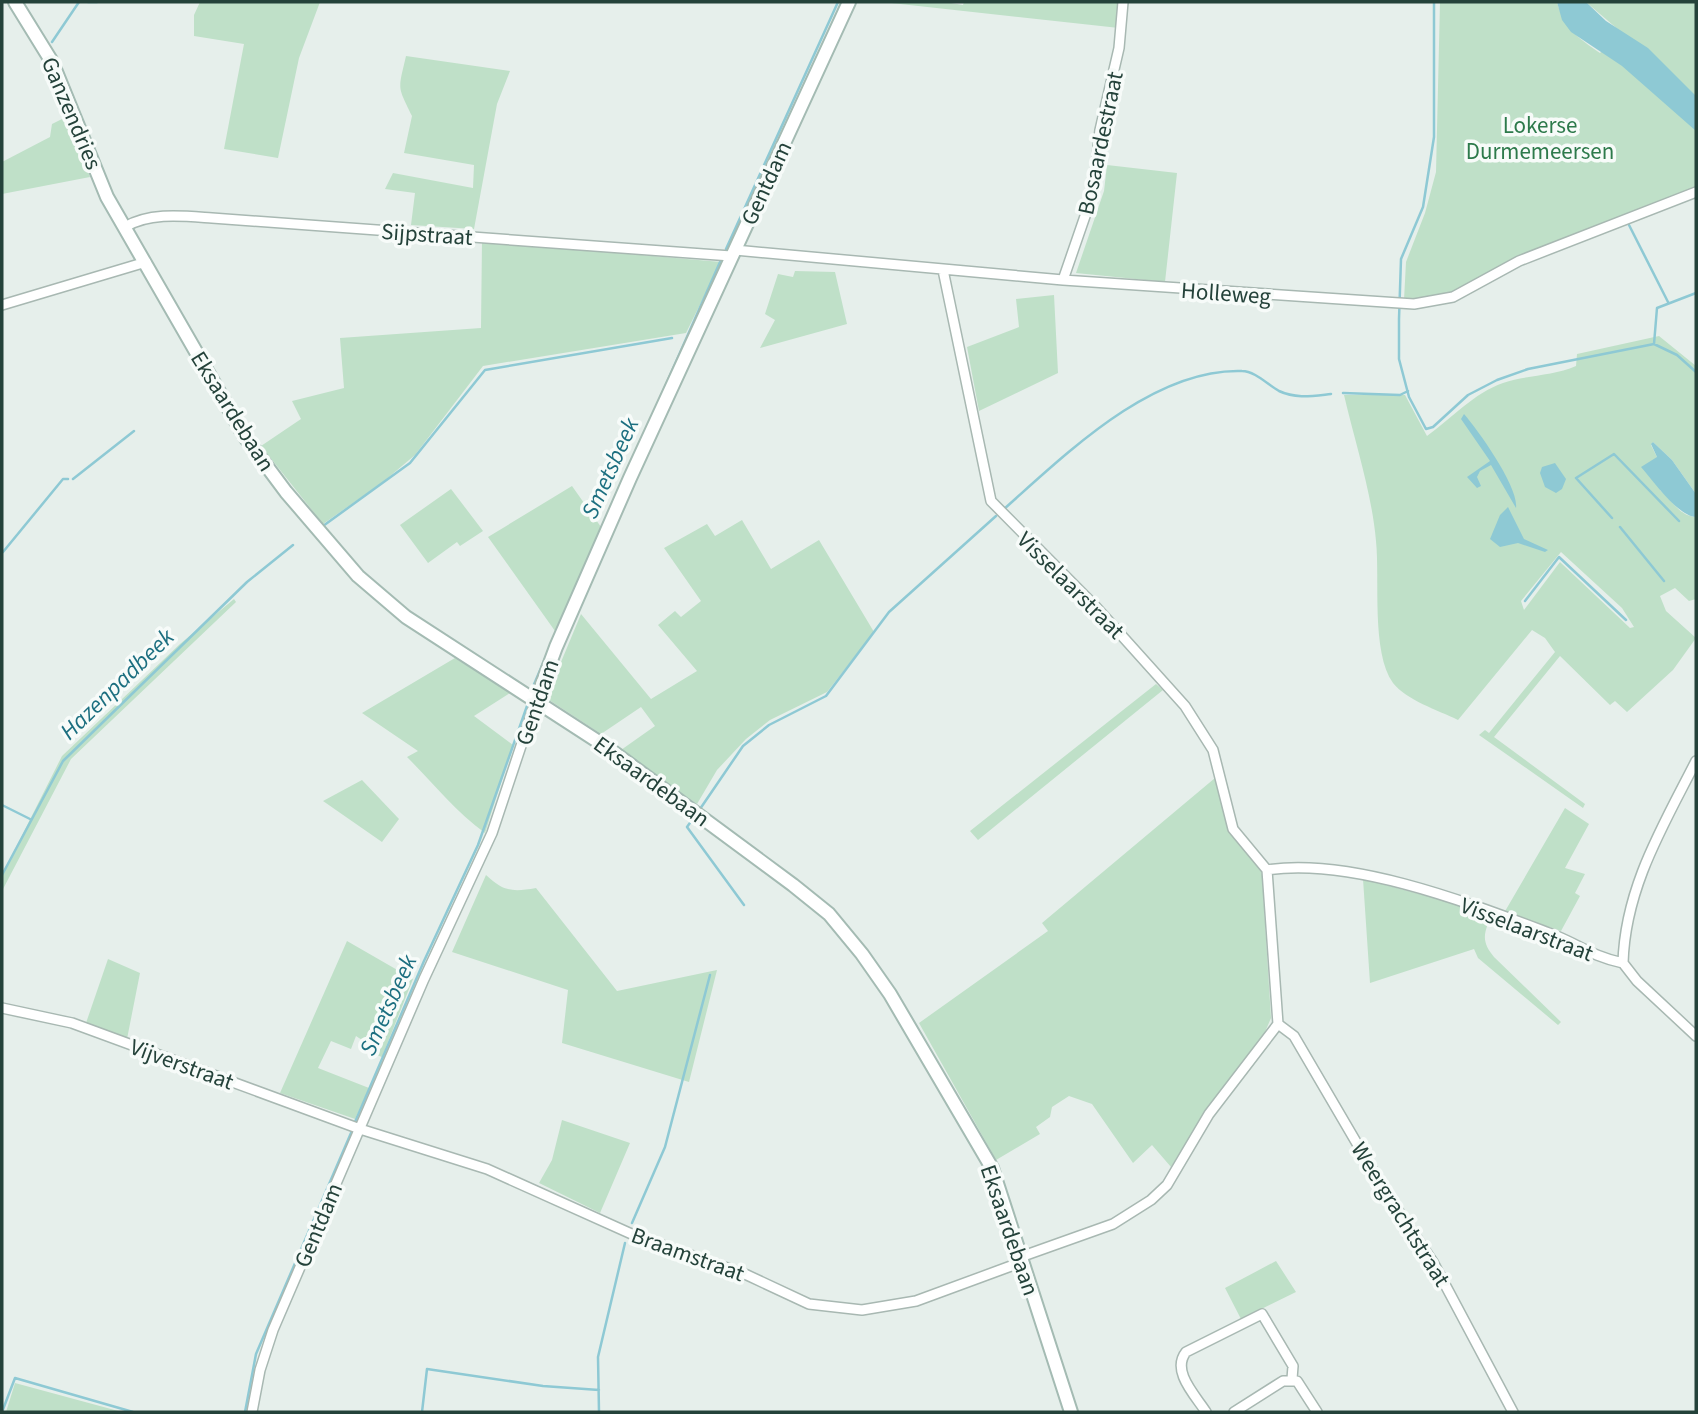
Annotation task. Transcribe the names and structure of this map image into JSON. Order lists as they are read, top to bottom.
{
  "streets": {
    "main road": ["Ganzendries", "Gentdam", "Eksaardebaan"],
    "street": [
      "Bosaardestraat",
      "Sijpstraat",
      "Holleweg",
      "Visselaarstraat",
      "Vijverstraat",
      "Weergrachtstraat",
      "Braamstraat"
    ]
  },
  "crossings": [
    ["Ganzendries", "Sijpstraat"],
    ["Ganzendries", "Eksaardebaan"],
    ["Bosaardestraat", "Holleweg"],
    ["Gentdam", "Sijpstraat"],
    ["Gentdam", "Holleweg"],
    ["Gentdam", "Eksaardebaan"],
    ["Gentdam", "Vijverstraat"],
    ["Gentdam", "Braamstraat"],
    ["Sijpstraat", "Holleweg"],
    ["Sijpstraat", "Eksaardebaan"],
    ["Holleweg", "Visselaarstraat"],
    ["Eksaardebaan", "Braamstraat"],
    ["Vijverstraat", "Braamstraat"]
  ],
  "water": ["Smetsbeek", "Hazenpadbeek"],
  "parks": ["Lokerse Durmemeersen"]
}
